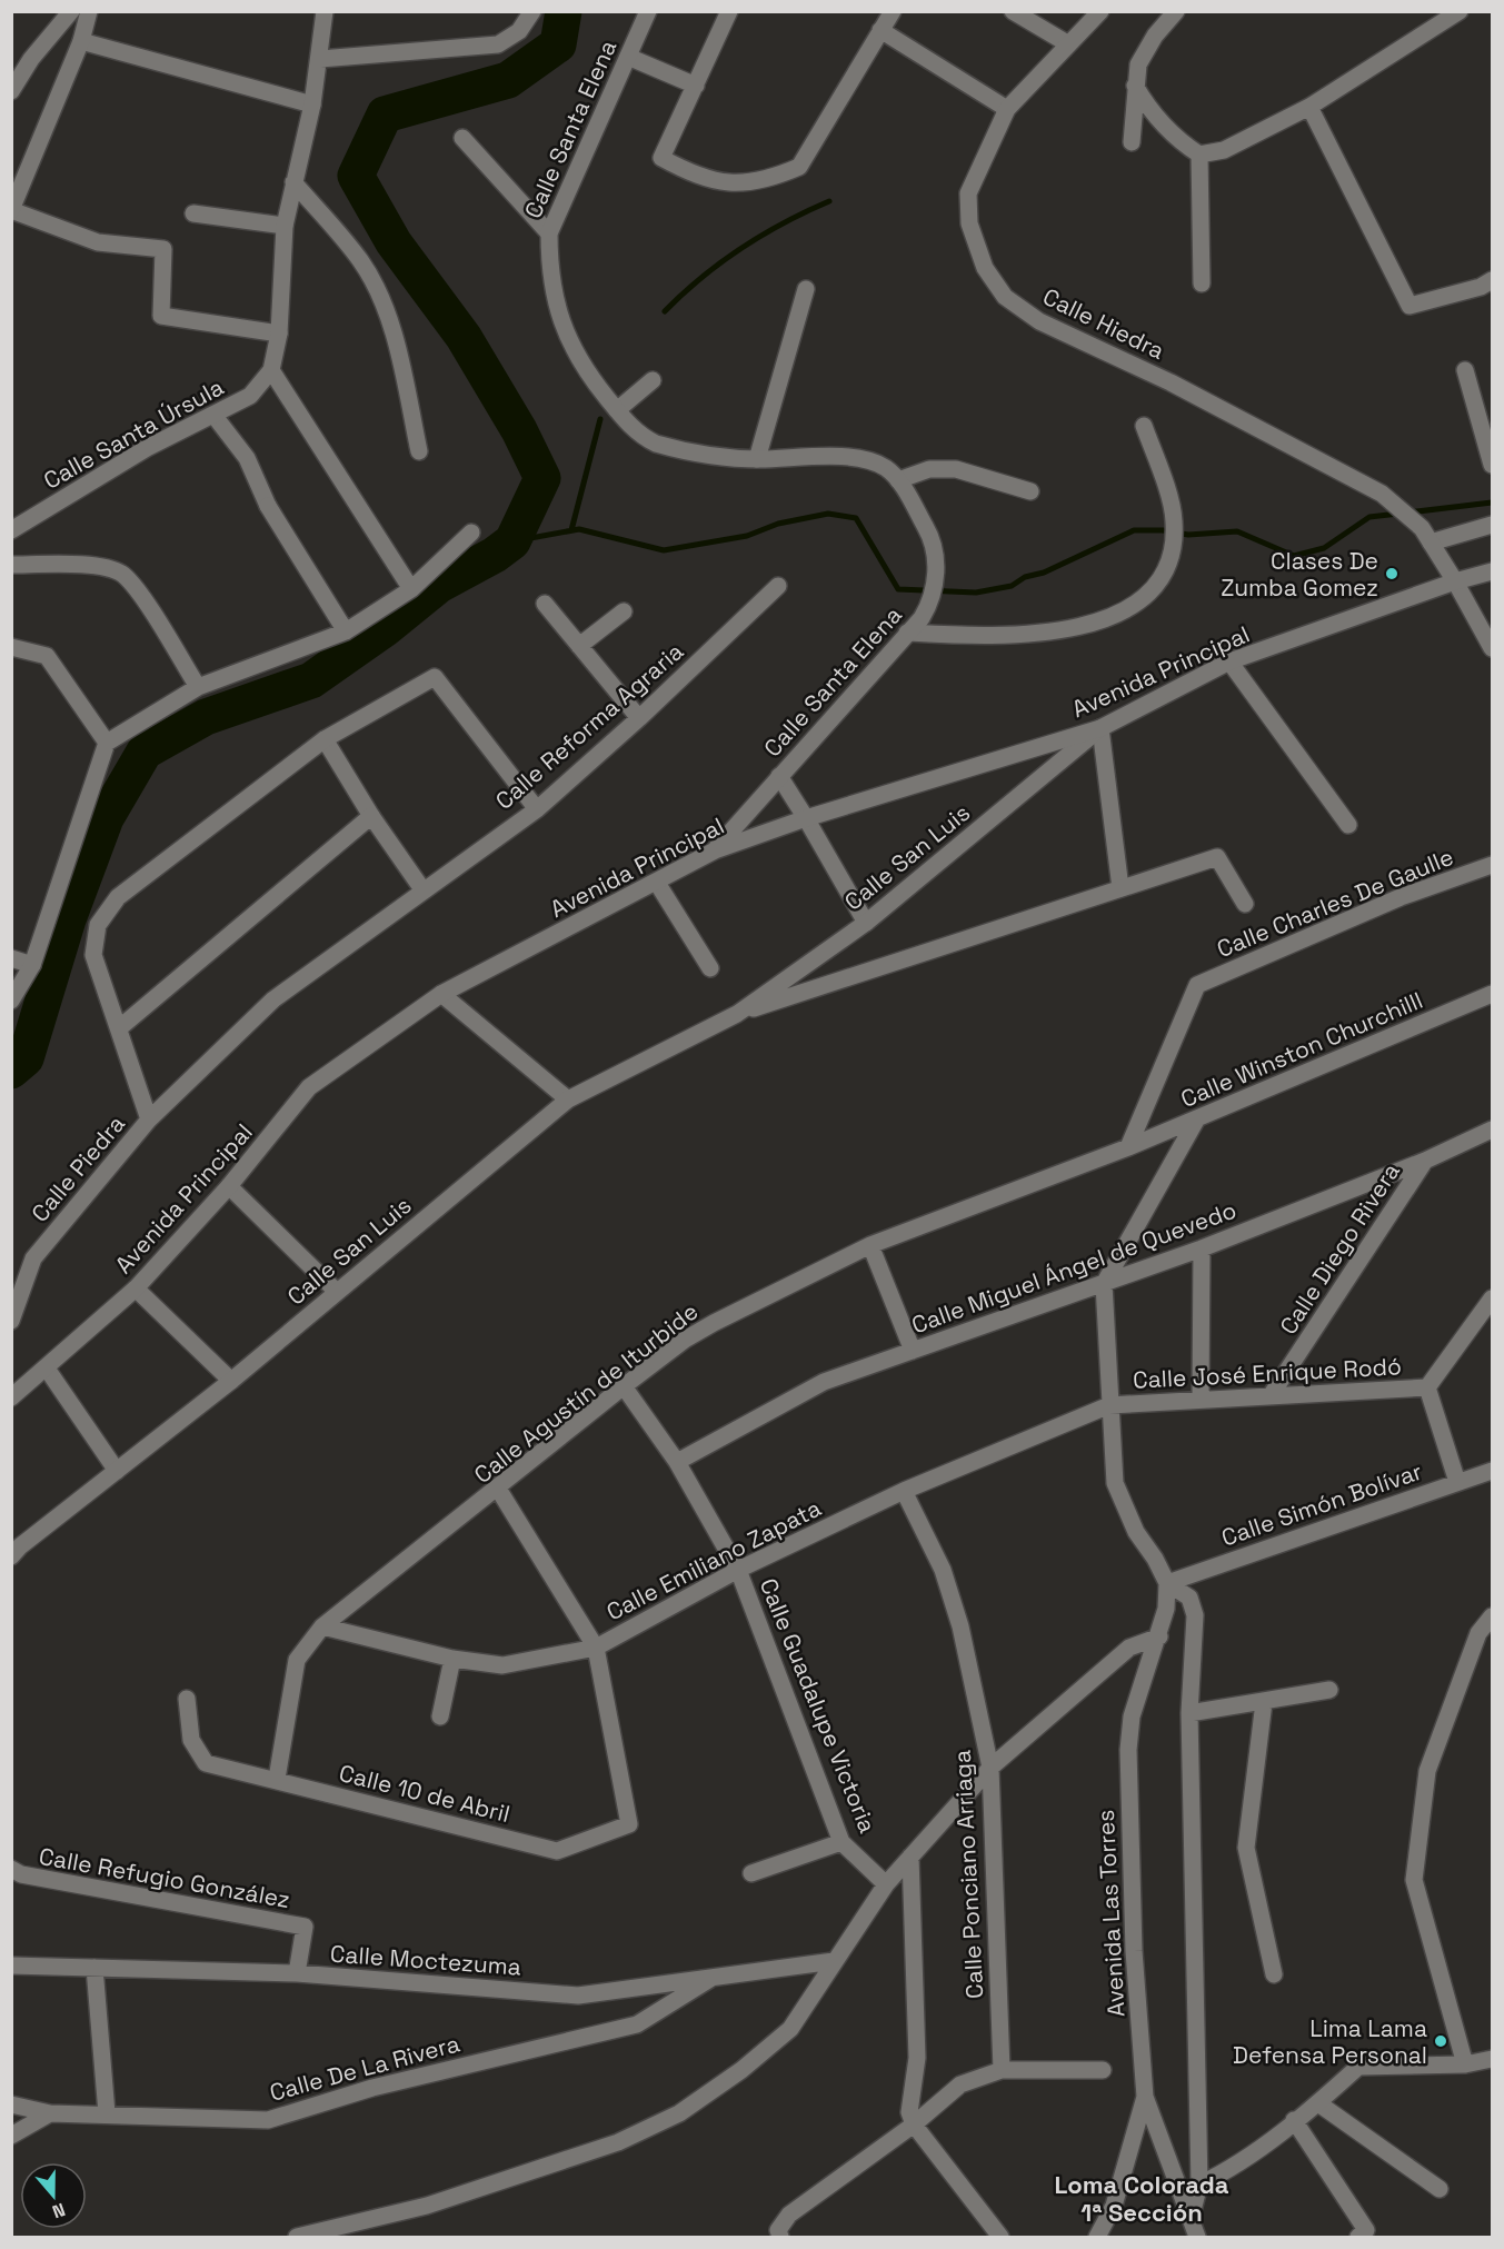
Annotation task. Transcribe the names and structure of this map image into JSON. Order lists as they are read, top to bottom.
{
  "streets": {
    "street": [
      "Calle Santa Elena",
      "Calle Hiedra",
      "Calle Santa Úrsula",
      "Avenida Principal",
      "Calle Reforma Agraria",
      "Calle San Luis",
      "Calle Charles De Gaulle",
      "Calle Winston Churchilll",
      "Calle Piedra",
      "Calle Diego Rivera",
      "Calle Miguel Ángel de Quevedo",
      "Calle José Enrique Rodó",
      "Calle Agustín de Iturbide",
      "Calle Simón Bolívar",
      "Calle Emiliano Zapata",
      "Calle Guadalupe Victoria",
      "Calle 10 de Abril",
      "Calle Ponciano Arriaga",
      "Calle Refugio González",
      "Avenida Las Torres",
      "Calle Moctezuma",
      "Calle De La Rivera"
    ]
  },
  "crossings": [
    ["Calle Santa Elena", "Avenida Principal"],
    ["Calle Hiedra", "Avenida Principal"],
    ["Avenida Principal", "Calle San Luis"],
    ["Calle Reforma Agraria", "Calle Piedra"],
    ["Calle Charles De Gaulle", "Calle Winston Churchilll"],
    ["Calle Charles De Gaulle", "Calle Agustín de Iturbide"],
    ["Calle Winston Churchilll", "Calle Agustín de Iturbide"],
    ["Calle Diego Rivera", "Calle Miguel Ángel de Quevedo"],
    ["Calle Diego Rivera", "Calle José Enrique Rodó"],
    ["Calle Miguel Ángel de Quevedo", "Calle Guadalupe Victoria"],
    ["Calle José Enrique Rodó", "Calle Emiliano Zapata"],
    ["Calle Agustín de Iturbide", "Calle Emiliano Zapata"],
    ["Calle Agustín de Iturbide", "Calle Guadalupe Victoria"],
    ["Calle Agustín de Iturbide", "Calle 10 de Abril"],
    ["Calle Simón Bolívar", "Avenida Las Torres"],
    ["Calle Emiliano Zapata", "Calle Guadalupe Victoria"],
    ["Calle Emiliano Zapata", "Calle 10 de Abril"],
    ["Calle Emiliano Zapata", "Calle Ponciano Arriaga"],
    ["Calle Refugio González", "Calle Moctezuma"],
    ["Calle Moctezuma", "Calle De La Rivera"]
  ],
  "districts": ["Loma Colorada 1ª Sección"],
  "places": ["Clases De Zumba Gomez", "Lima Lama Defensa Personal"],
  "north": "bottom"
}
